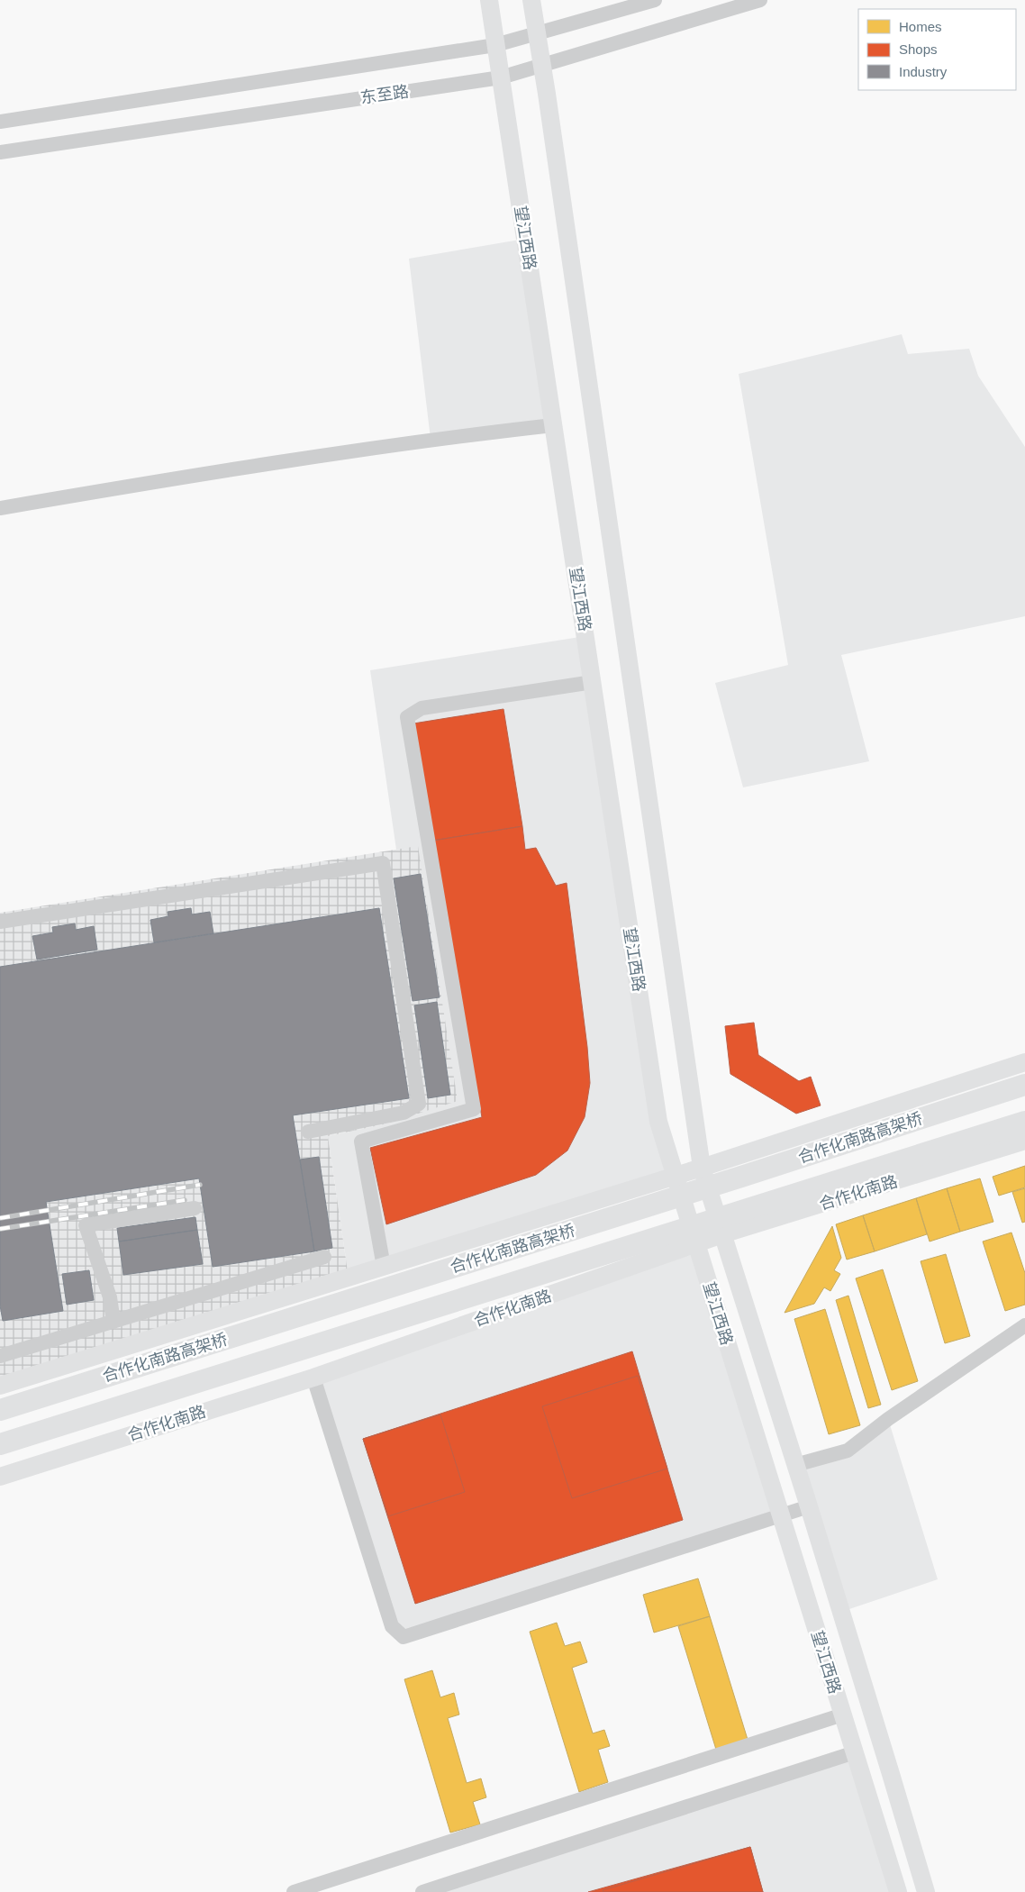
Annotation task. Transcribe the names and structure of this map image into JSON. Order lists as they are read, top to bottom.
{
  "streets": {
    "highway": ["合作化南路高架桥"],
    "main road": ["望江西路", "合作化南路"],
    "street": ["东至路"]
  },
  "crossings": [
    ["东至路", "望江西路"],
    ["望江西路", "合作化南路"]
  ],
  "legend": ["Homes", "Shops", "Industry"]
}
